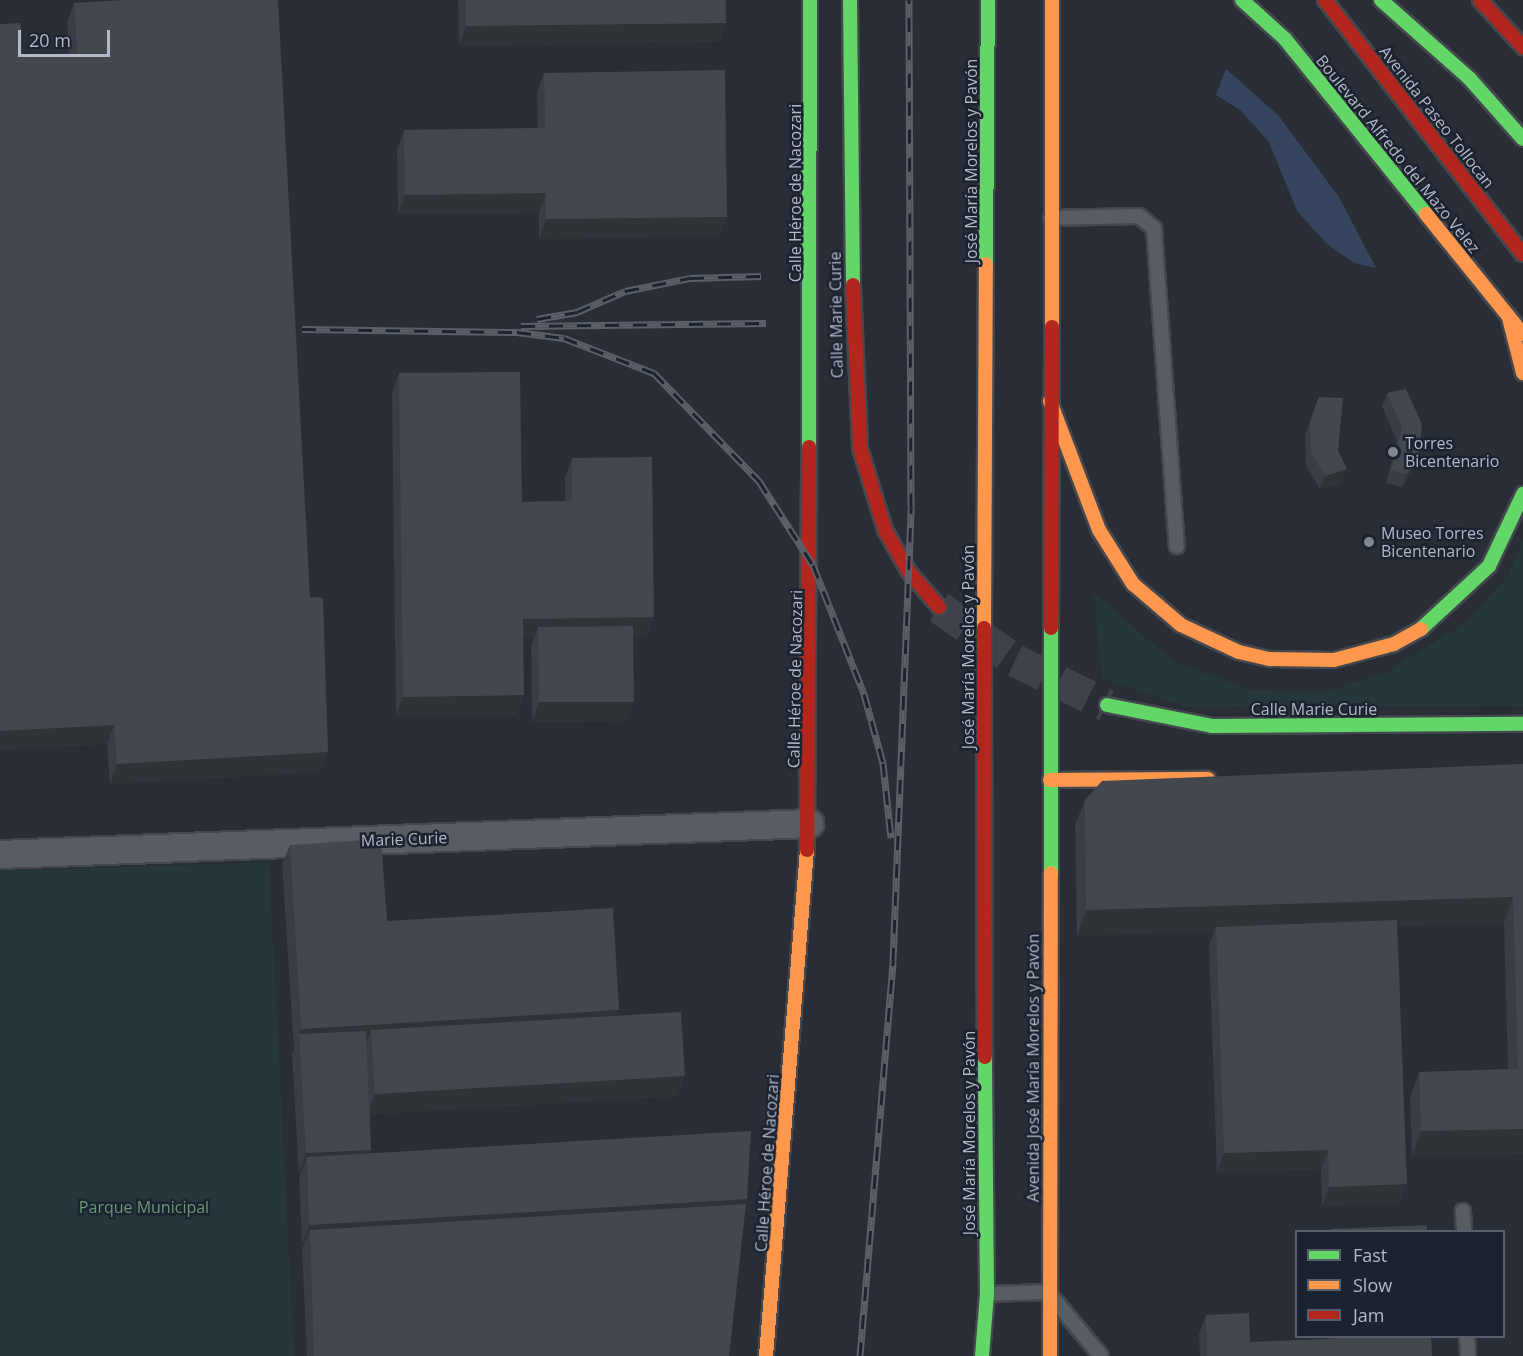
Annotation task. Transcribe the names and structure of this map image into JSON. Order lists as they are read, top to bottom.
{
  "streets": {
    "main road": [
      "Avenida Paseo Tollocan",
      "Boulevard Alfredo del Mazo Velez",
      "José María Morelos y Pavón",
      "Calle Héroe de Nacozari",
      "Calle Marie Curie",
      "Avenida José María Morelos y Pavón"
    ],
    "street": ["Marie Curie"]
  },
  "crossings": [
    ["Calle Héroe de Nacozari", "Marie Curie"]
  ],
  "parks": ["Parque Municipal"],
  "places": ["Torres Bicentenario", "Museo Torres Bicentenario"],
  "legend": ["Fast", "Slow", "Jam"],
  "scale_bar": "20 m"
}
